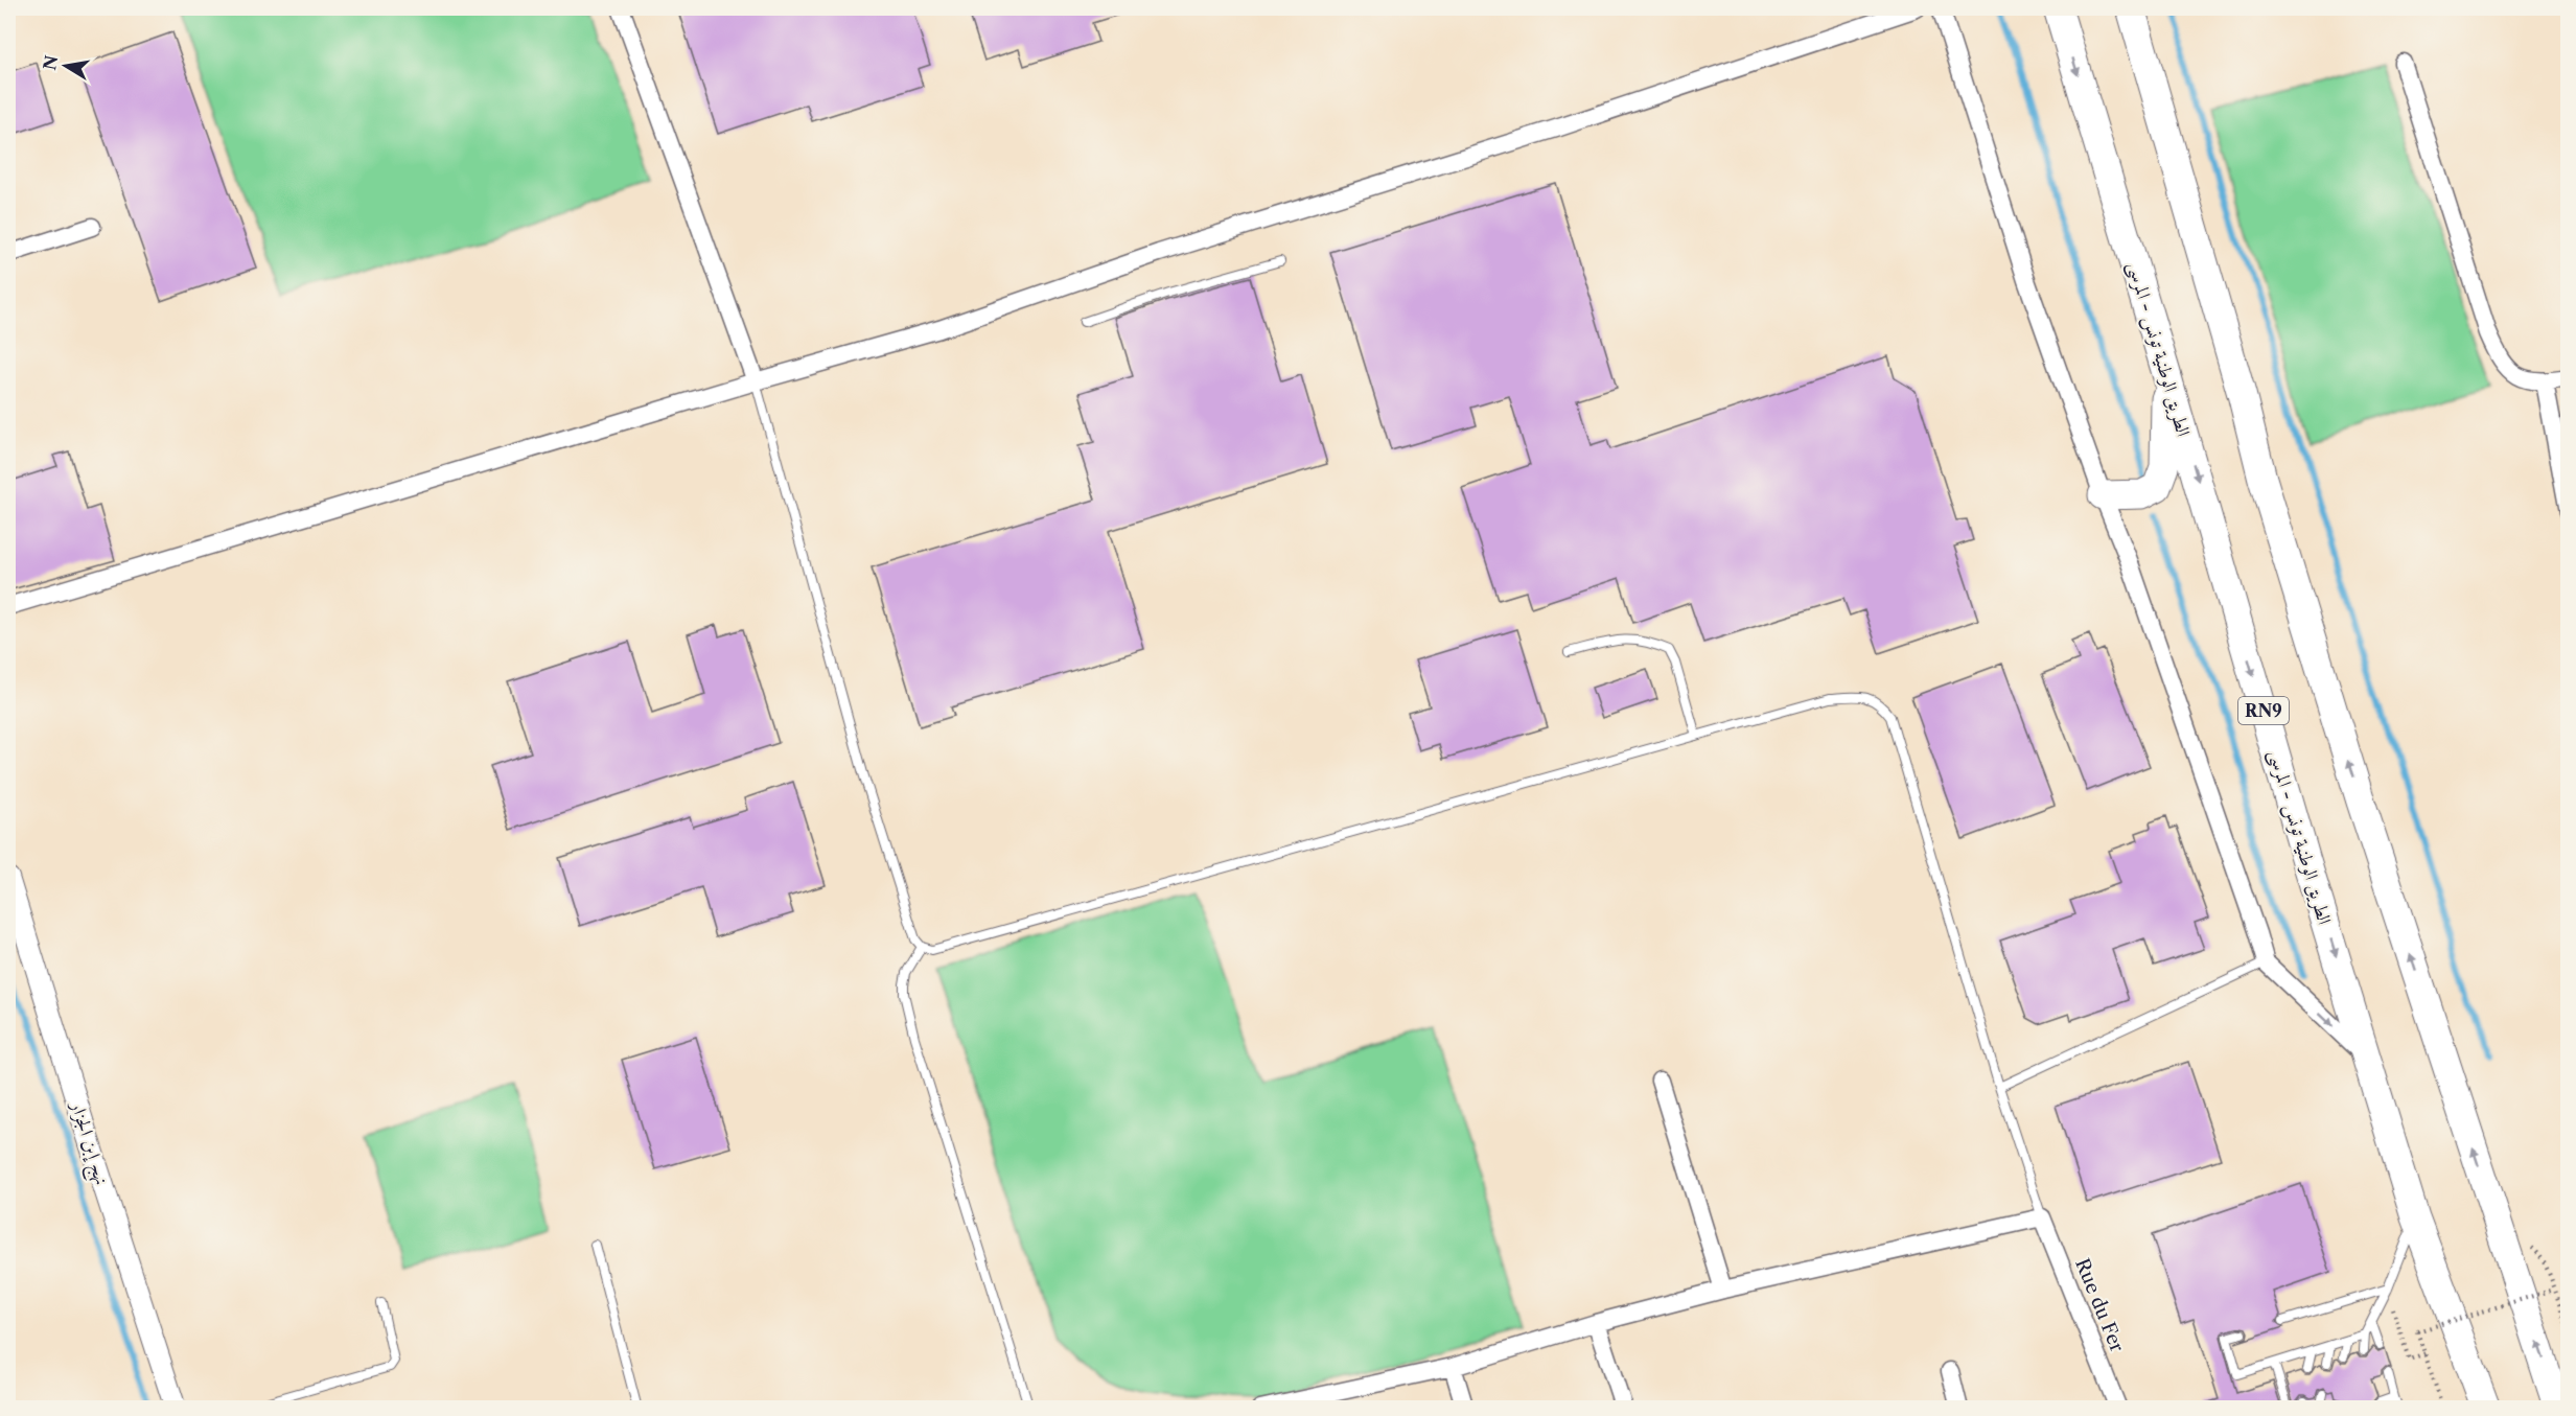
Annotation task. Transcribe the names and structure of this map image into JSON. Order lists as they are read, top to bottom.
{
  "streets": {
    "highway": ["الطريق الوطنية تونس - المرسى", "RN9"],
    "street": ["نهج إبن الجزار", "Rue du Fer"]
  },
  "north": "left"
}
